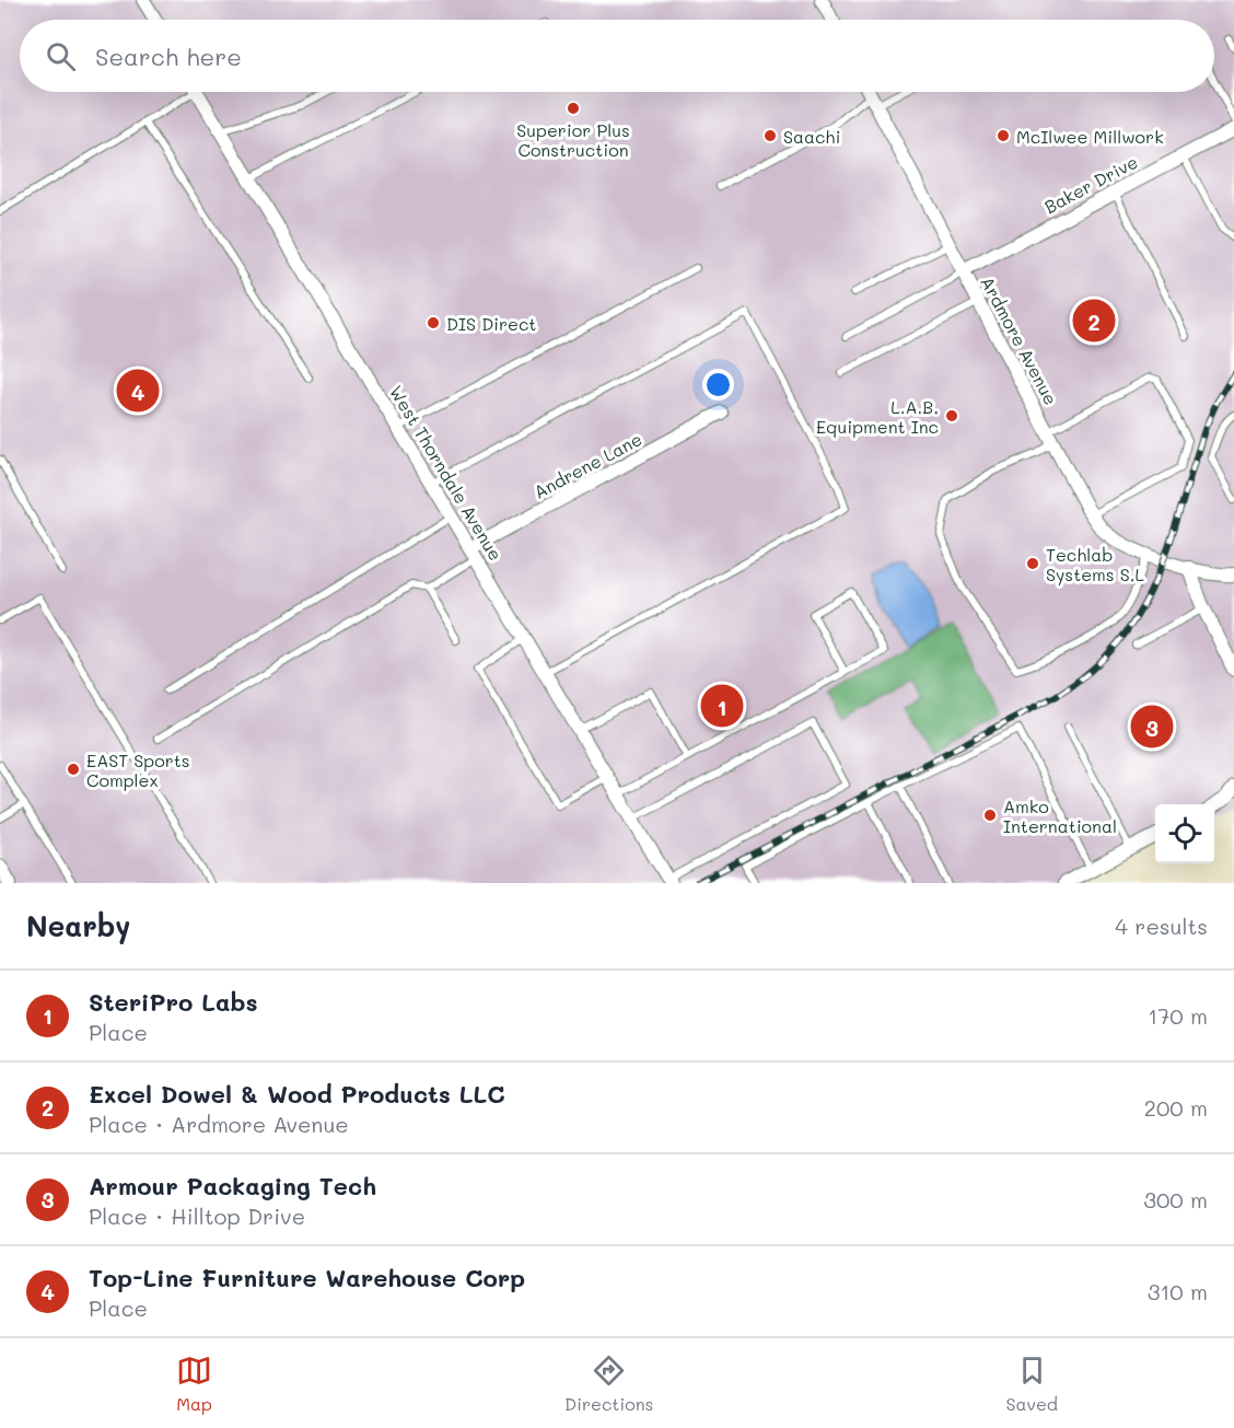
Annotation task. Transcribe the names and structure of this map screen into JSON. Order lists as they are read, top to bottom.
{
  "streets": {
    "street": [
      "Baker Drive",
      "Ardmore Avenue",
      "Andrene Lane",
      "West Thorndale Avenue"
    ]
  },
  "crossings": [
    ["Baker Drive", "Ardmore Avenue"],
    ["Andrene Lane", "West Thorndale Avenue"]
  ],
  "places": [
    "Superior Plus Construction",
    "Saachi",
    "McIlwee Millwork",
    "DIS Direct",
    "L.A.B. Equipment Inc",
    "Techlab Systems S.L",
    "EAST Sports Complex",
    "Amko International"
  ],
  "page": {
    "search": "Search here",
    "pins": [
      "2",
      "4",
      "1",
      "3"
    ],
    "heading": ["Nearby", "4 results"],
    "list": [
      {
        "mark": "1",
        "name": "SteriPro Labs",
        "note": "Place",
        "value": "170 m"
      },
      {
        "mark": "2",
        "name": "Excel Dowel & Wood Products LLC",
        "note": "Place · Ardmore Avenue",
        "value": "200 m"
      },
      {
        "mark": "3",
        "name": "Armour Packaging Tech",
        "note": "Place · Hilltop Drive",
        "value": "300 m"
      },
      {
        "mark": "4",
        "name": "Top-Line Furniture Warehouse Corp",
        "note": "Place",
        "value": "310 m"
      }
    ],
    "nav": ["Map", "Directions", "Saved"]
  }
}
